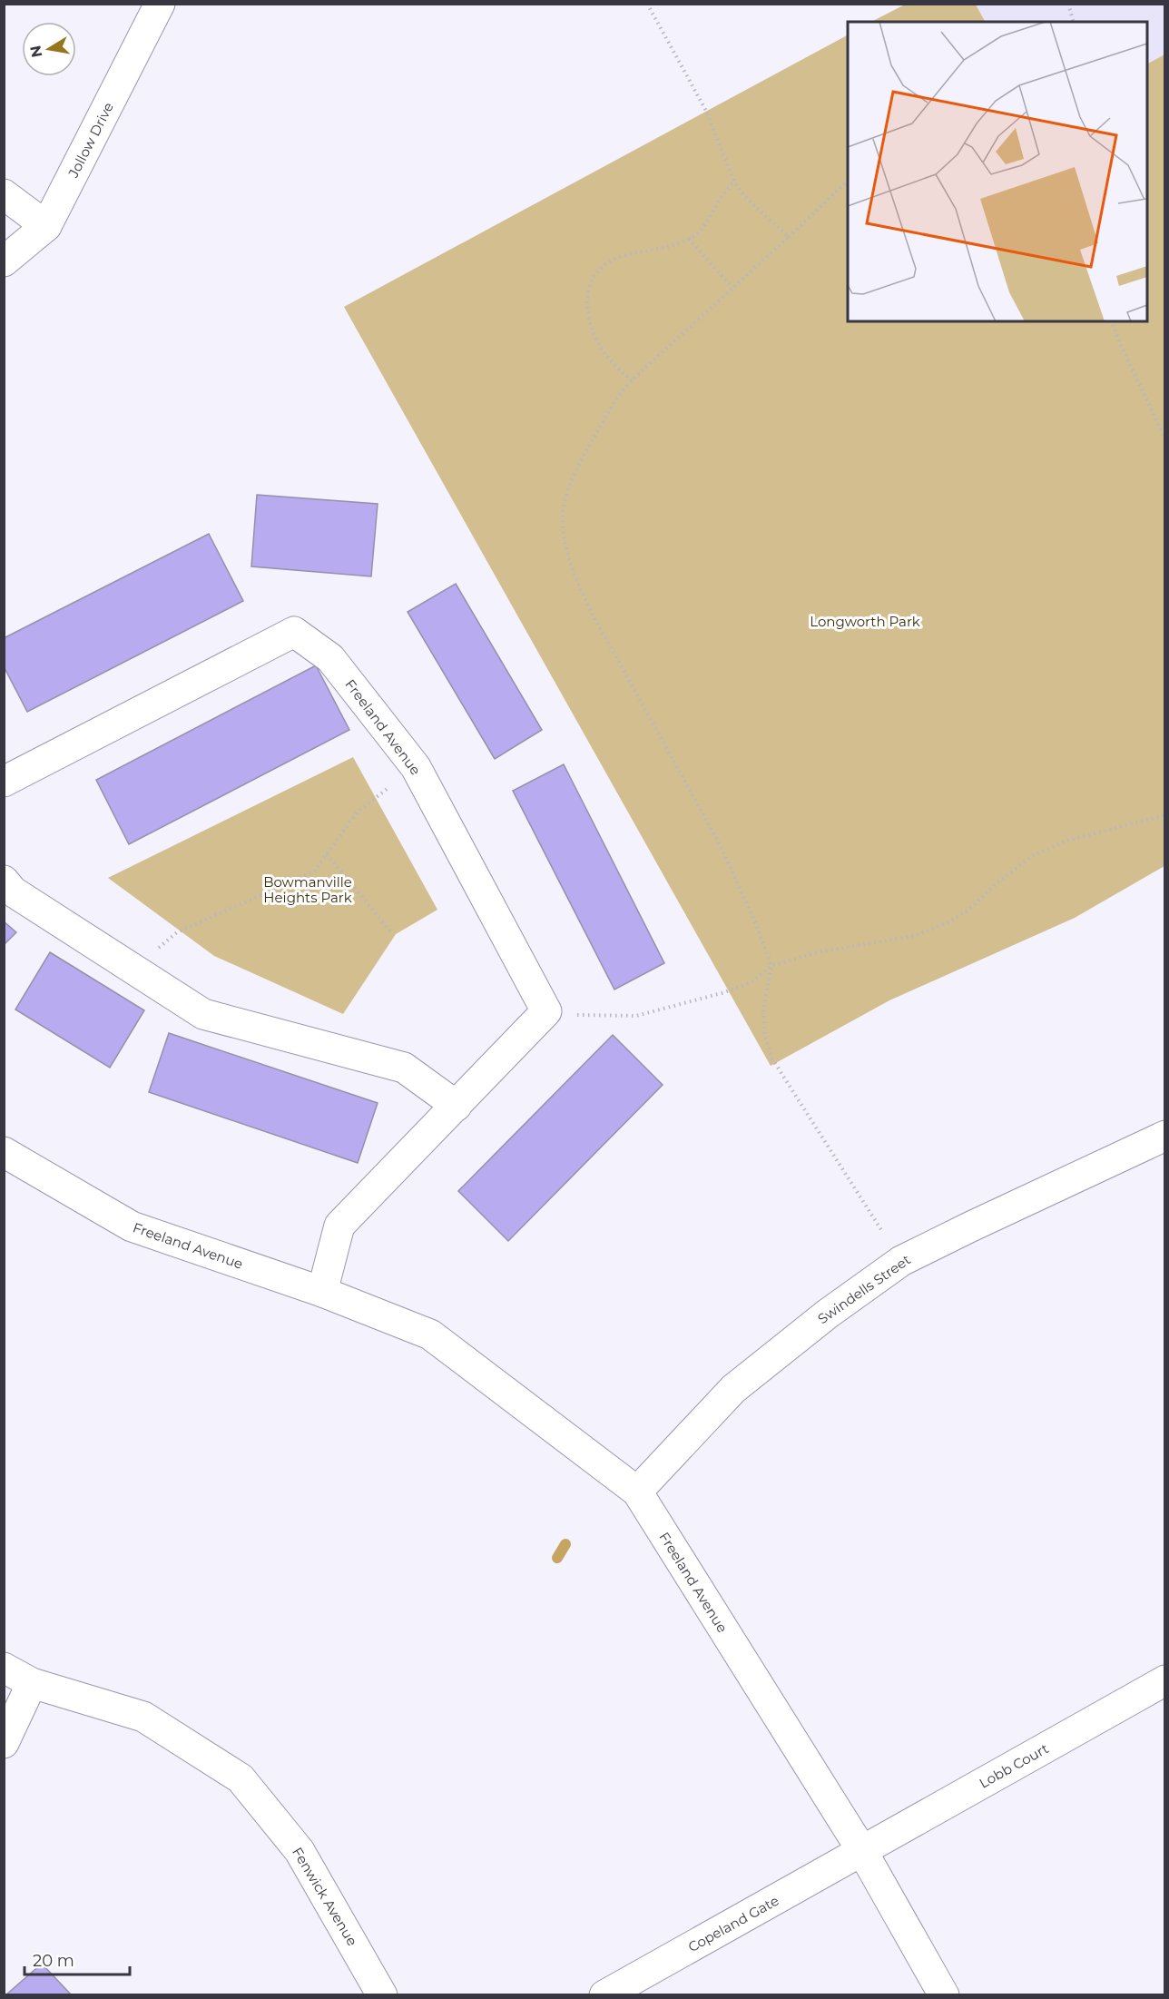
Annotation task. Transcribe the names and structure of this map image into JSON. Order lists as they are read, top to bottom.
{
  "streets": {
    "street": [
      "Jollow Drive",
      "Freeland Avenue",
      "Swindells Street",
      "Lobb Court",
      "Fenwick Avenue",
      "Copeland Gate"
    ]
  },
  "crossings": [
    ["Freeland Avenue", "Swindells Street"],
    ["Freeland Avenue", "Lobb Court"],
    ["Freeland Avenue", "Copeland Gate"],
    ["Lobb Court", "Copeland Gate"]
  ],
  "parks": ["Longworth Park", "Bowmanville Heights Park"],
  "scale_bar": "20 m",
  "north": "left"
}
